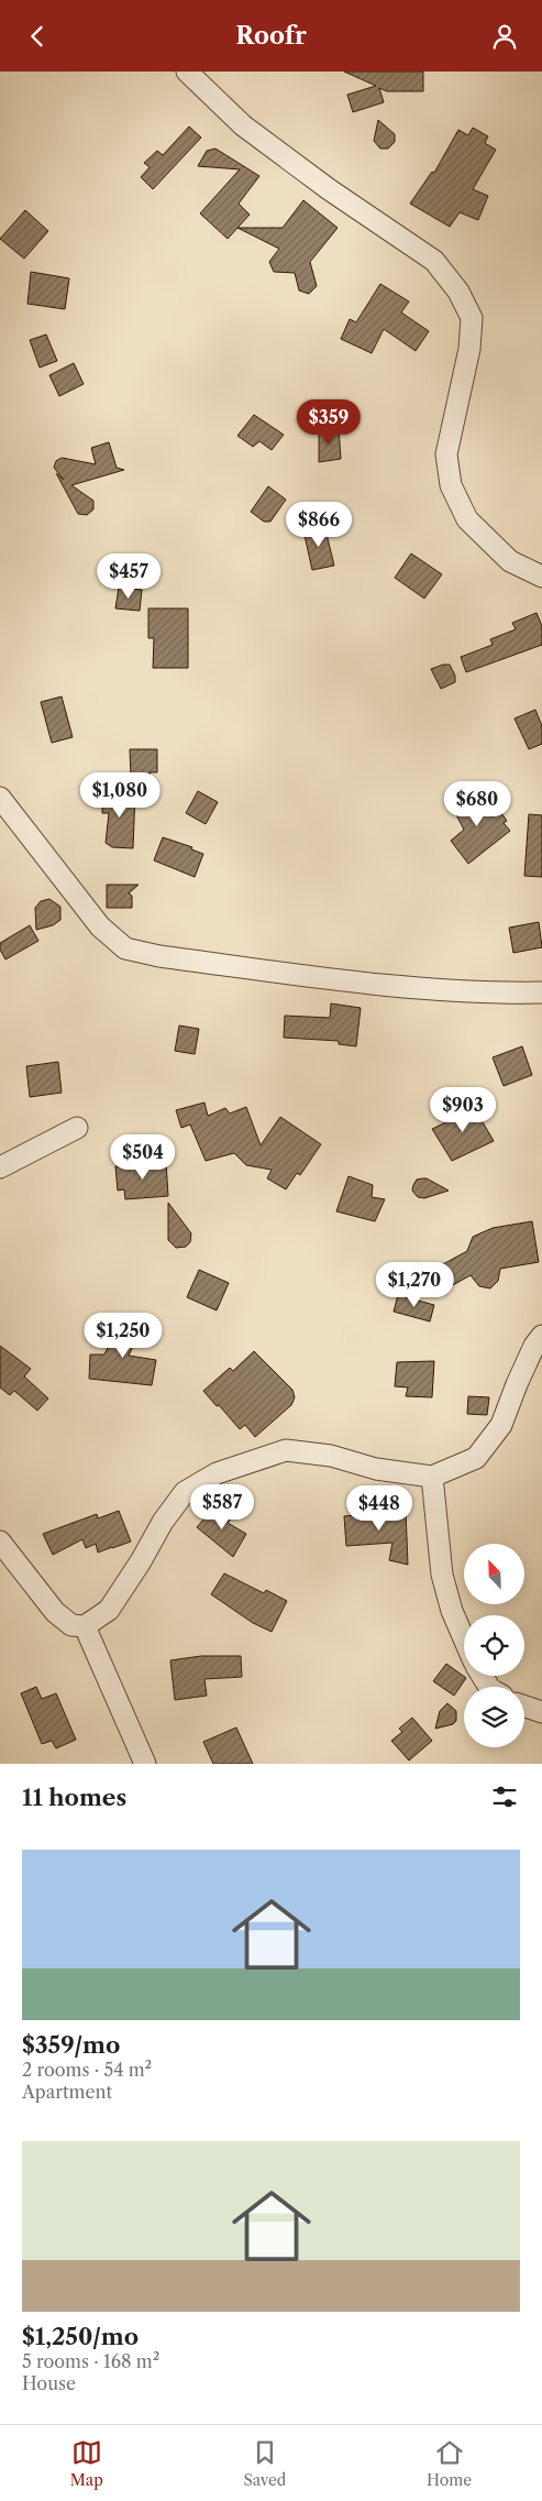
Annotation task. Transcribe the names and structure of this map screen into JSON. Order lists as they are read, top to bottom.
{
  "north": "top left",
  "page": {
    "header": "Roofr",
    "price": [
      "$359",
      "$866",
      "$457",
      "$1,080",
      "$680",
      "$903",
      "$504",
      "$1,270",
      "$1,250",
      "$587",
      "$448"
    ],
    "heading": "11 homes",
    "list": [
      {
        "name": "$359/mo",
        "note": "2 rooms · 54 m² · Apartment"
      },
      {
        "name": "$1,250/mo",
        "note": "5 rooms · 168 m² · House"
      }
    ],
    "tabs": ["Map", "Saved", "Home"]
  }
}
